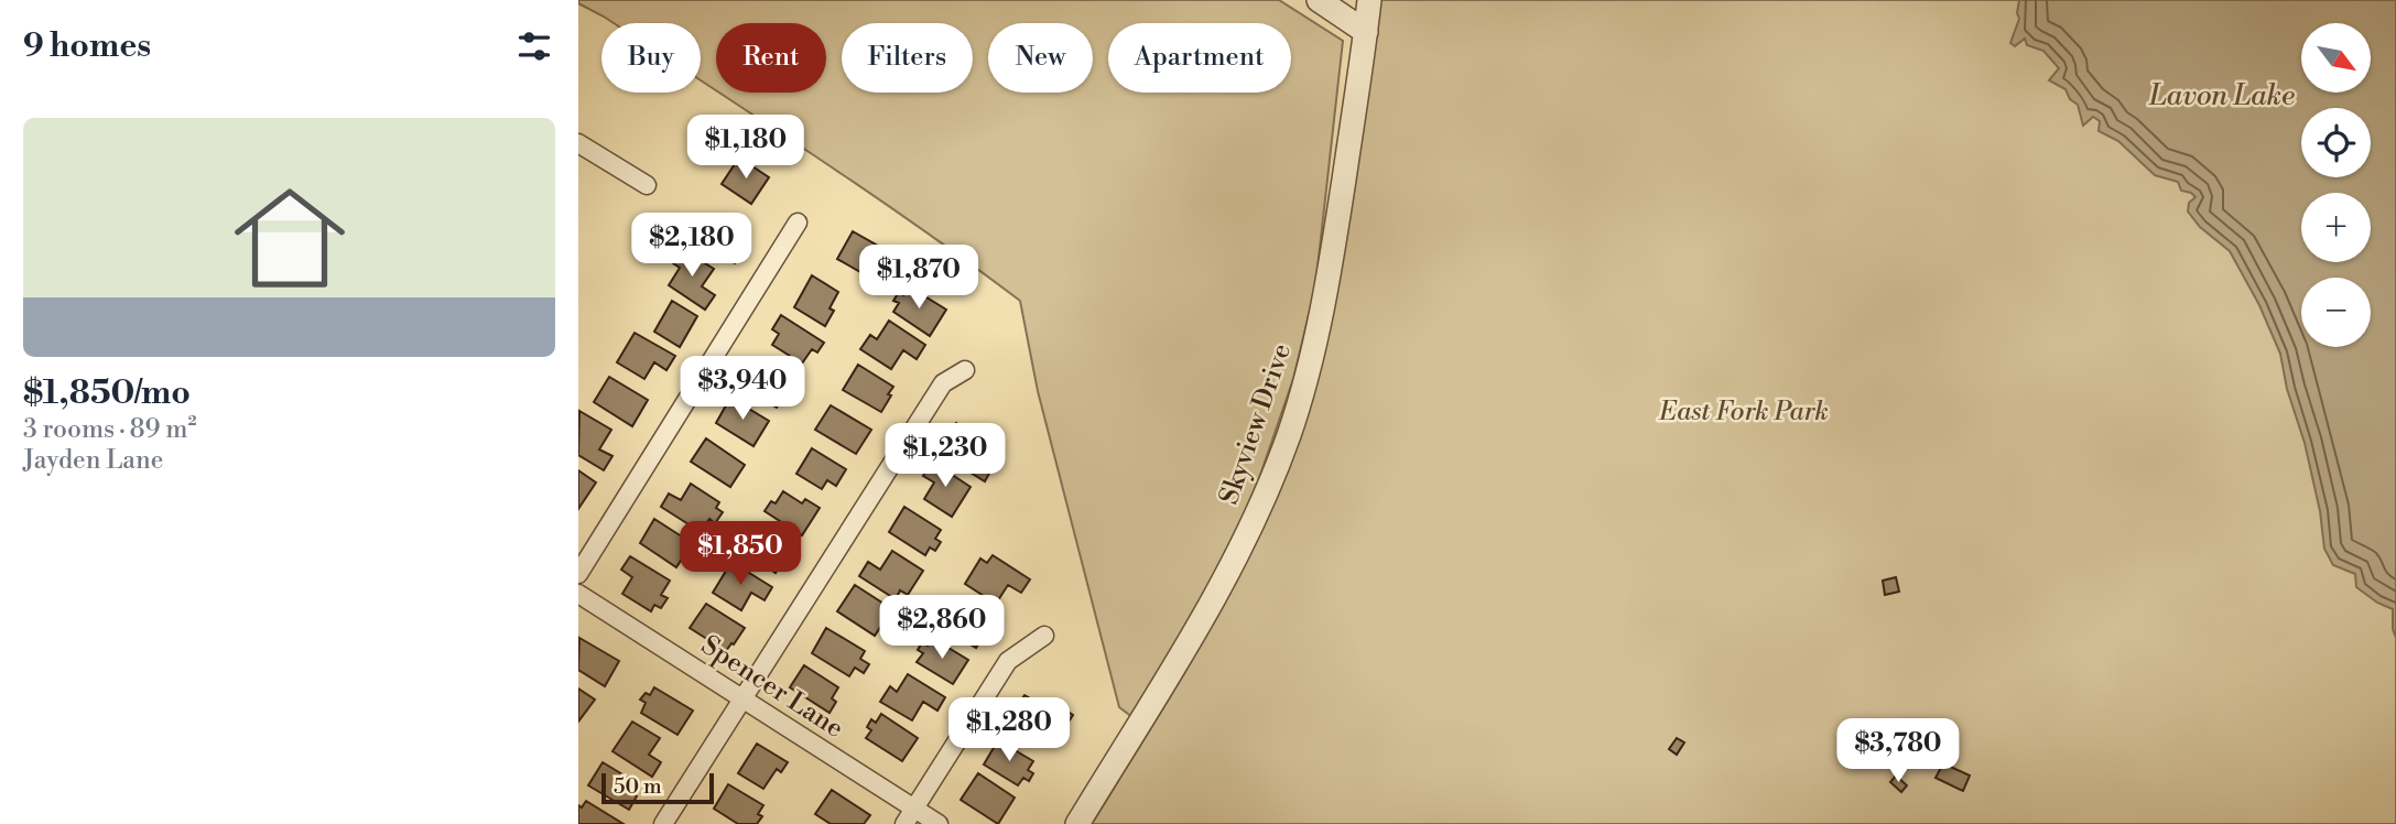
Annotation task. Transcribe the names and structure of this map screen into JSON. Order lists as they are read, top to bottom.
{
  "streets": {
    "street": ["Skyview Drive", "Spencer Lane"]
  },
  "water": ["Lavon Lake"],
  "parks": ["East Fork Park"],
  "scale_bar": "50 m",
  "north": "bottom right",
  "page": {
    "heading": "9 homes",
    "map_buttons": ["+", "−"],
    "chip": [
      "Buy",
      "Rent",
      "Filters",
      "New",
      "Apartment"
    ],
    "list": [
      {
        "name": "$1,850/mo",
        "note": "3 rooms · 89 m² · Jayden Lane"
      }
    ],
    "price": [
      "$1,180",
      "$2,180",
      "$1,870",
      "$3,940",
      "$1,230",
      "$1,850",
      "$2,860",
      "$1,280",
      "$3,780"
    ],
    "scale": "50 m"
  }
}
